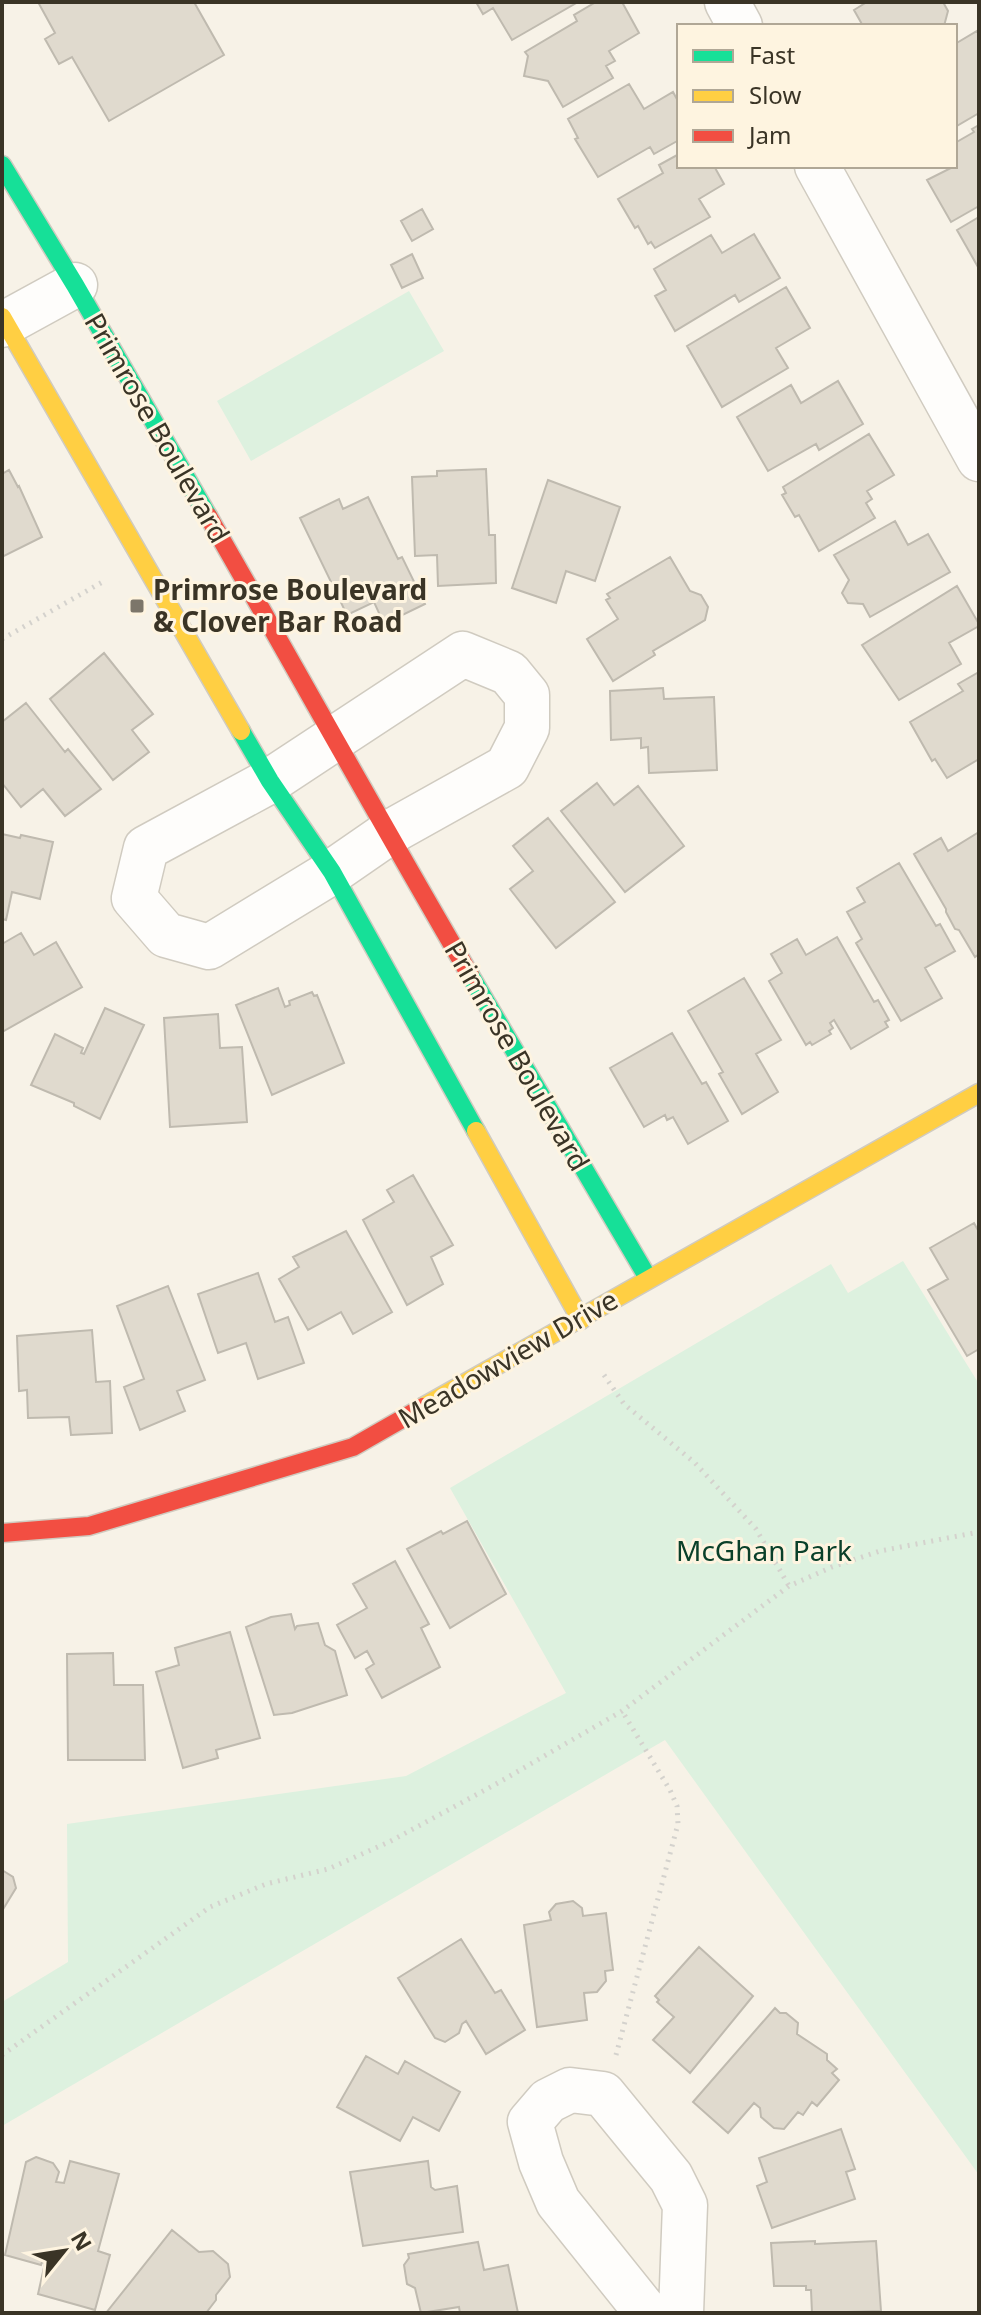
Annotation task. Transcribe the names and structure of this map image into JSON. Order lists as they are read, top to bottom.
{
  "streets": {
    "street": ["Primrose Boulevard", "Meadowview Drive"]
  },
  "crossings": [
    ["Primrose Boulevard", "Meadowview Drive"]
  ],
  "parks": ["McGhan Park"],
  "places": {
    "transit": ["Primrose Boulevard & Clover Bar Road"]
  },
  "legend": ["Fast", "Slow", "Jam"],
  "north": "top right"
}
